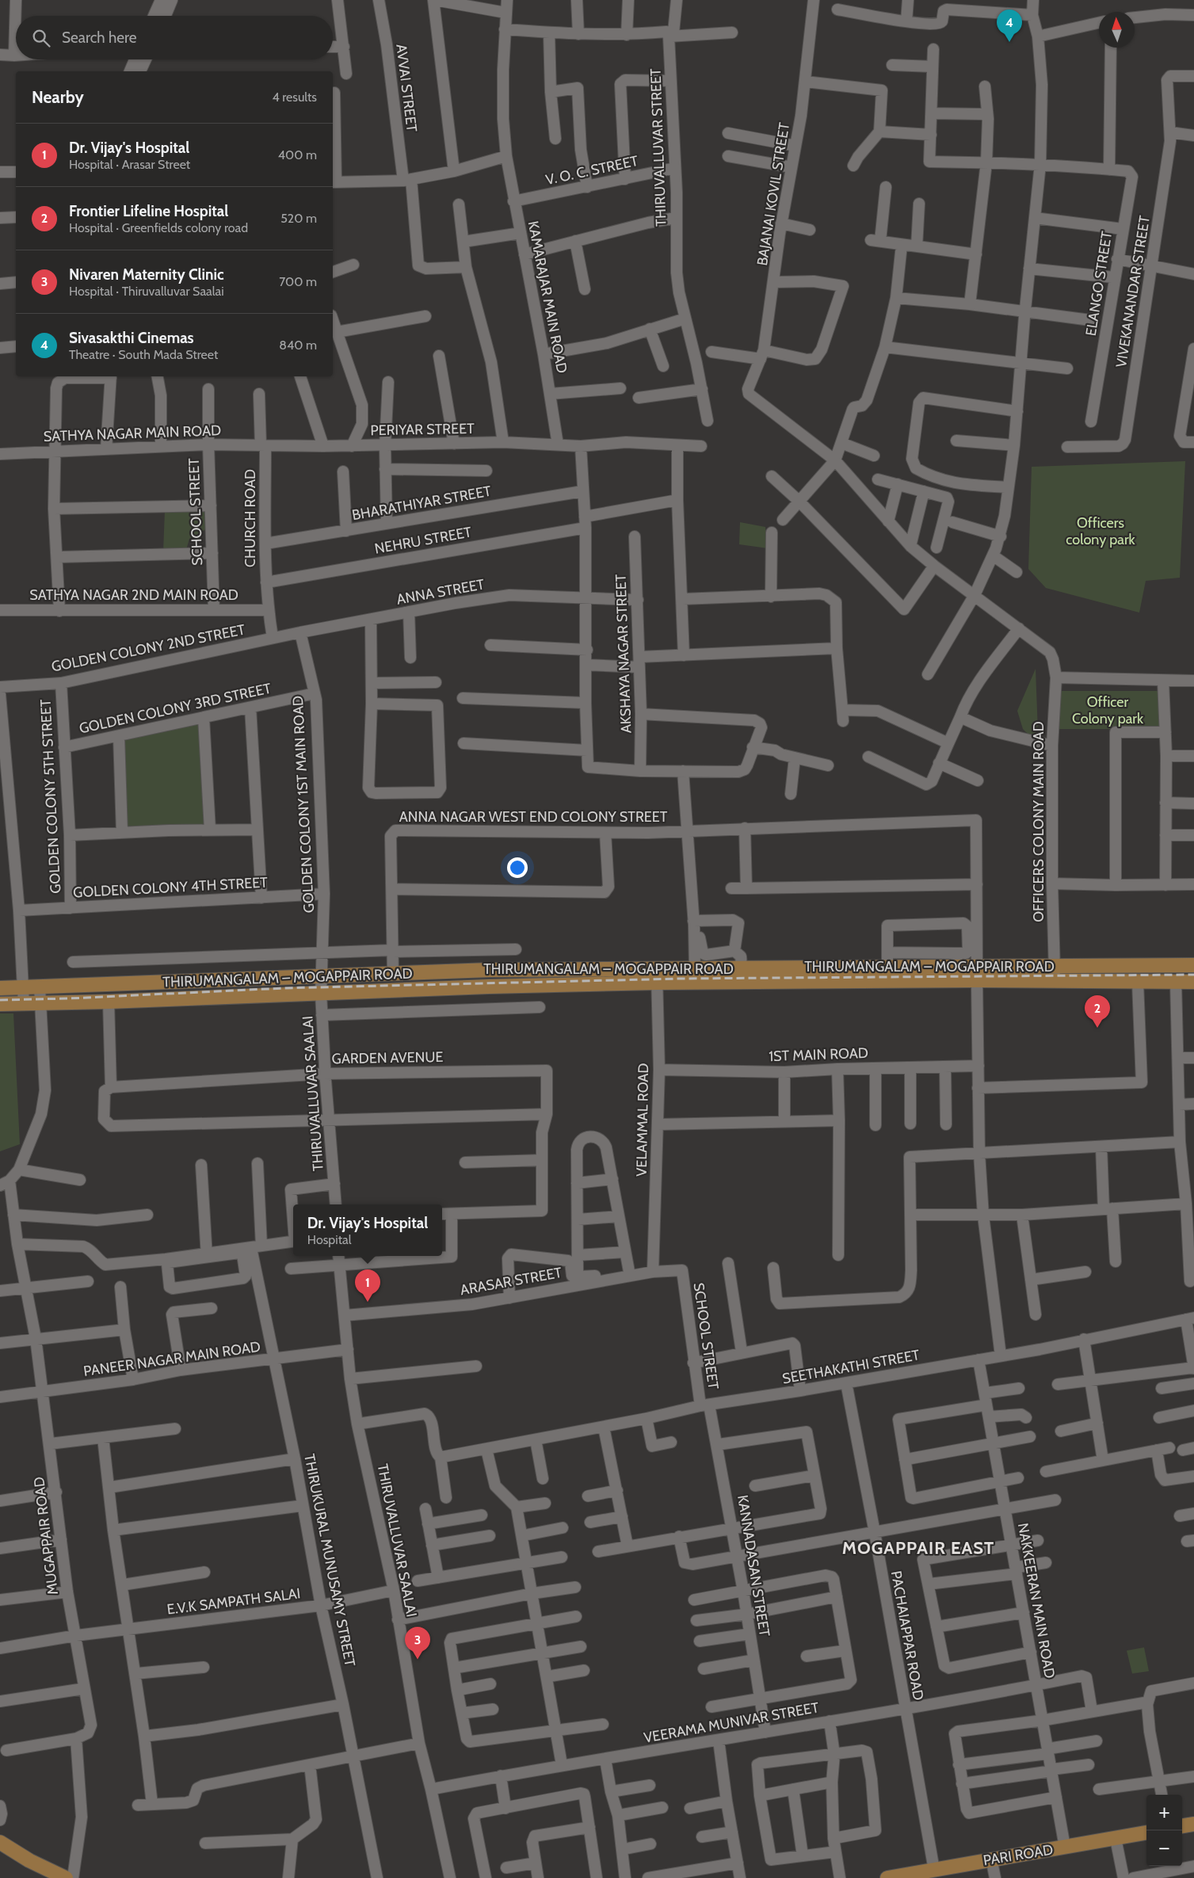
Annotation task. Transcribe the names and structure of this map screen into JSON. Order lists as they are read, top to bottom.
{
  "streets": {
    "main road": ["THIRUMANGALAM – MOGAPPAIR ROAD", "PARI ROAD"],
    "street": [
      "AVVAI STREET",
      "THIRUVALLUVAR STREET",
      "V. O. C. STREET",
      "BAJANAI KOVIL STREET",
      "ELANGO STREET",
      "VIVEKANANDAR STREET",
      "KAMARAJAR MAIN ROAD",
      "PERIYAR STREET",
      "SATHYA NAGAR MAIN ROAD",
      "BHARATHIYAR STREET",
      "SCHOOL STREET",
      "CHURCH ROAD",
      "NEHRU STREET",
      "ANNA STREET",
      "SATHYA NAGAR 2ND MAIN ROAD",
      "GOLDEN COLONY 2ND STREET",
      "AKSHAYA NAGAR STREET",
      "GOLDEN COLONY 3RD STREET",
      "GOLDEN COLONY 5TH STREET",
      "GOLDEN COLONY 1ST MAIN ROAD",
      "ANNA NAGAR WEST END COLONY STREET",
      "OFFICERS COLONY MAIN ROAD",
      "GOLDEN COLONY 4TH STREET",
      "1ST MAIN ROAD",
      "GARDEN AVENUE",
      "THIRUVALLUVAR SAALAI",
      "VELAMMAL ROAD",
      "ARASAR STREET",
      "PANEER NAGAR MAIN ROAD",
      "SEETHAKATHI STREET",
      "MUGAPPAIR ROAD",
      "THIRUKURAL MUNUSAMY STREET",
      "KANNADASAN STREET",
      "NAKKEERAN MAIN ROAD",
      "E.V.K SAMPATH SALAI",
      "PACHAIAPPAR ROAD",
      "VEERAMA MUNIVAR STREET"
    ]
  },
  "crossings": [
    ["THIRUVALLUVAR STREET", "V. O. C. STREET"],
    ["V. O. C. STREET", "KAMARAJAR MAIN ROAD"],
    ["BAJANAI KOVIL STREET", "OFFICERS COLONY MAIN ROAD"],
    ["KAMARAJAR MAIN ROAD", "PERIYAR STREET"],
    ["PERIYAR STREET", "SATHYA NAGAR MAIN ROAD"],
    ["PERIYAR STREET", "CHURCH ROAD"],
    ["SATHYA NAGAR MAIN ROAD", "SCHOOL STREET"],
    ["SATHYA NAGAR MAIN ROAD", "CHURCH ROAD"],
    ["BHARATHIYAR STREET", "CHURCH ROAD"],
    ["SCHOOL STREET", "SATHYA NAGAR 2ND MAIN ROAD"],
    ["SCHOOL STREET", "ARASAR STREET"],
    ["SCHOOL STREET", "SEETHAKATHI STREET"],
    ["SCHOOL STREET", "KANNADASAN STREET"],
    ["CHURCH ROAD", "NEHRU STREET"],
    ["CHURCH ROAD", "SATHYA NAGAR 2ND MAIN ROAD"],
    ["CHURCH ROAD", "GOLDEN COLONY 2ND STREET"],
    ["ANNA STREET", "GOLDEN COLONY 2ND STREET"],
    ["ANNA STREET", "AKSHAYA NAGAR STREET"],
    ["ANNA STREET", "GOLDEN COLONY 1ST MAIN ROAD"],
    ["GOLDEN COLONY 2ND STREET", "GOLDEN COLONY 5TH STREET"],
    ["GOLDEN COLONY 2ND STREET", "GOLDEN COLONY 1ST MAIN ROAD"],
    ["GOLDEN COLONY 3RD STREET", "GOLDEN COLONY 5TH STREET"],
    ["GOLDEN COLONY 3RD STREET", "GOLDEN COLONY 1ST MAIN ROAD"],
    ["GOLDEN COLONY 5TH STREET", "GOLDEN COLONY 4TH STREET"],
    ["GOLDEN COLONY 1ST MAIN ROAD", "GOLDEN COLONY 4TH STREET"],
    ["GOLDEN COLONY 1ST MAIN ROAD", "THIRUMANGALAM – MOGAPPAIR ROAD"],
    ["GOLDEN COLONY 1ST MAIN ROAD", "THIRUVALLUVAR SAALAI"],
    ["ANNA NAGAR WEST END COLONY STREET", "THIRUMANGALAM – MOGAPPAIR ROAD"],
    ["OFFICERS COLONY MAIN ROAD", "THIRUMANGALAM – MOGAPPAIR ROAD"],
    ["THIRUMANGALAM – MOGAPPAIR ROAD", "THIRUVALLUVAR SAALAI"],
    ["THIRUMANGALAM – MOGAPPAIR ROAD", "VELAMMAL ROAD"],
    ["1ST MAIN ROAD", "VELAMMAL ROAD"],
    ["GARDEN AVENUE", "THIRUVALLUVAR SAALAI"],
    ["THIRUVALLUVAR SAALAI", "ARASAR STREET"],
    ["THIRUVALLUVAR SAALAI", "PANEER NAGAR MAIN ROAD"],
    ["THIRUVALLUVAR SAALAI", "E.V.K SAMPATH SALAI"],
    ["THIRUVALLUVAR SAALAI", "VEERAMA MUNIVAR STREET"],
    ["VELAMMAL ROAD", "ARASAR STREET"],
    ["PANEER NAGAR MAIN ROAD", "MUGAPPAIR ROAD"],
    ["PANEER NAGAR MAIN ROAD", "THIRUKURAL MUNUSAMY STREET"],
    ["SEETHAKATHI STREET", "KANNADASAN STREET"],
    ["SEETHAKATHI STREET", "NAKKEERAN MAIN ROAD"],
    ["SEETHAKATHI STREET", "PACHAIAPPAR ROAD"],
    ["MUGAPPAIR ROAD", "E.V.K SAMPATH SALAI"],
    ["THIRUKURAL MUNUSAMY STREET", "E.V.K SAMPATH SALAI"],
    ["KANNADASAN STREET", "VEERAMA MUNIVAR STREET"],
    ["NAKKEERAN MAIN ROAD", "VEERAMA MUNIVAR STREET"],
    ["NAKKEERAN MAIN ROAD", "PARI ROAD"],
    ["PACHAIAPPAR ROAD", "VEERAMA MUNIVAR STREET"],
    ["PACHAIAPPAR ROAD", "PARI ROAD"]
  ],
  "districts": ["MOGAPPAIR EAST"],
  "parks": ["Officers colony park", "Officer Colony park"],
  "north": "top",
  "page": {
    "pins": [
      "4",
      "2",
      "1",
      "3"
    ],
    "search": "Search here",
    "heading": ["Nearby", "4 results"],
    "list": [
      {
        "mark": "1",
        "name": "Dr. Vijay's Hospital",
        "note": "Hospital · Arasar Street",
        "value": "400 m"
      },
      {
        "mark": "2",
        "name": "Frontier Lifeline Hospital",
        "note": "Hospital · Greenfields colony road",
        "value": "520 m"
      },
      {
        "mark": "3",
        "name": "Nivaren Maternity Clinic",
        "note": "Hospital · Thiruvalluvar Saalai",
        "value": "700 m"
      },
      {
        "mark": "4",
        "name": "Sivasakthi Cinemas",
        "note": "Theatre · South Mada Street",
        "value": "840 m"
      }
    ],
    "popup": ["Dr. Vijay's Hospital", "Hospital"],
    "map_buttons": ["+", "−"]
  }
}
